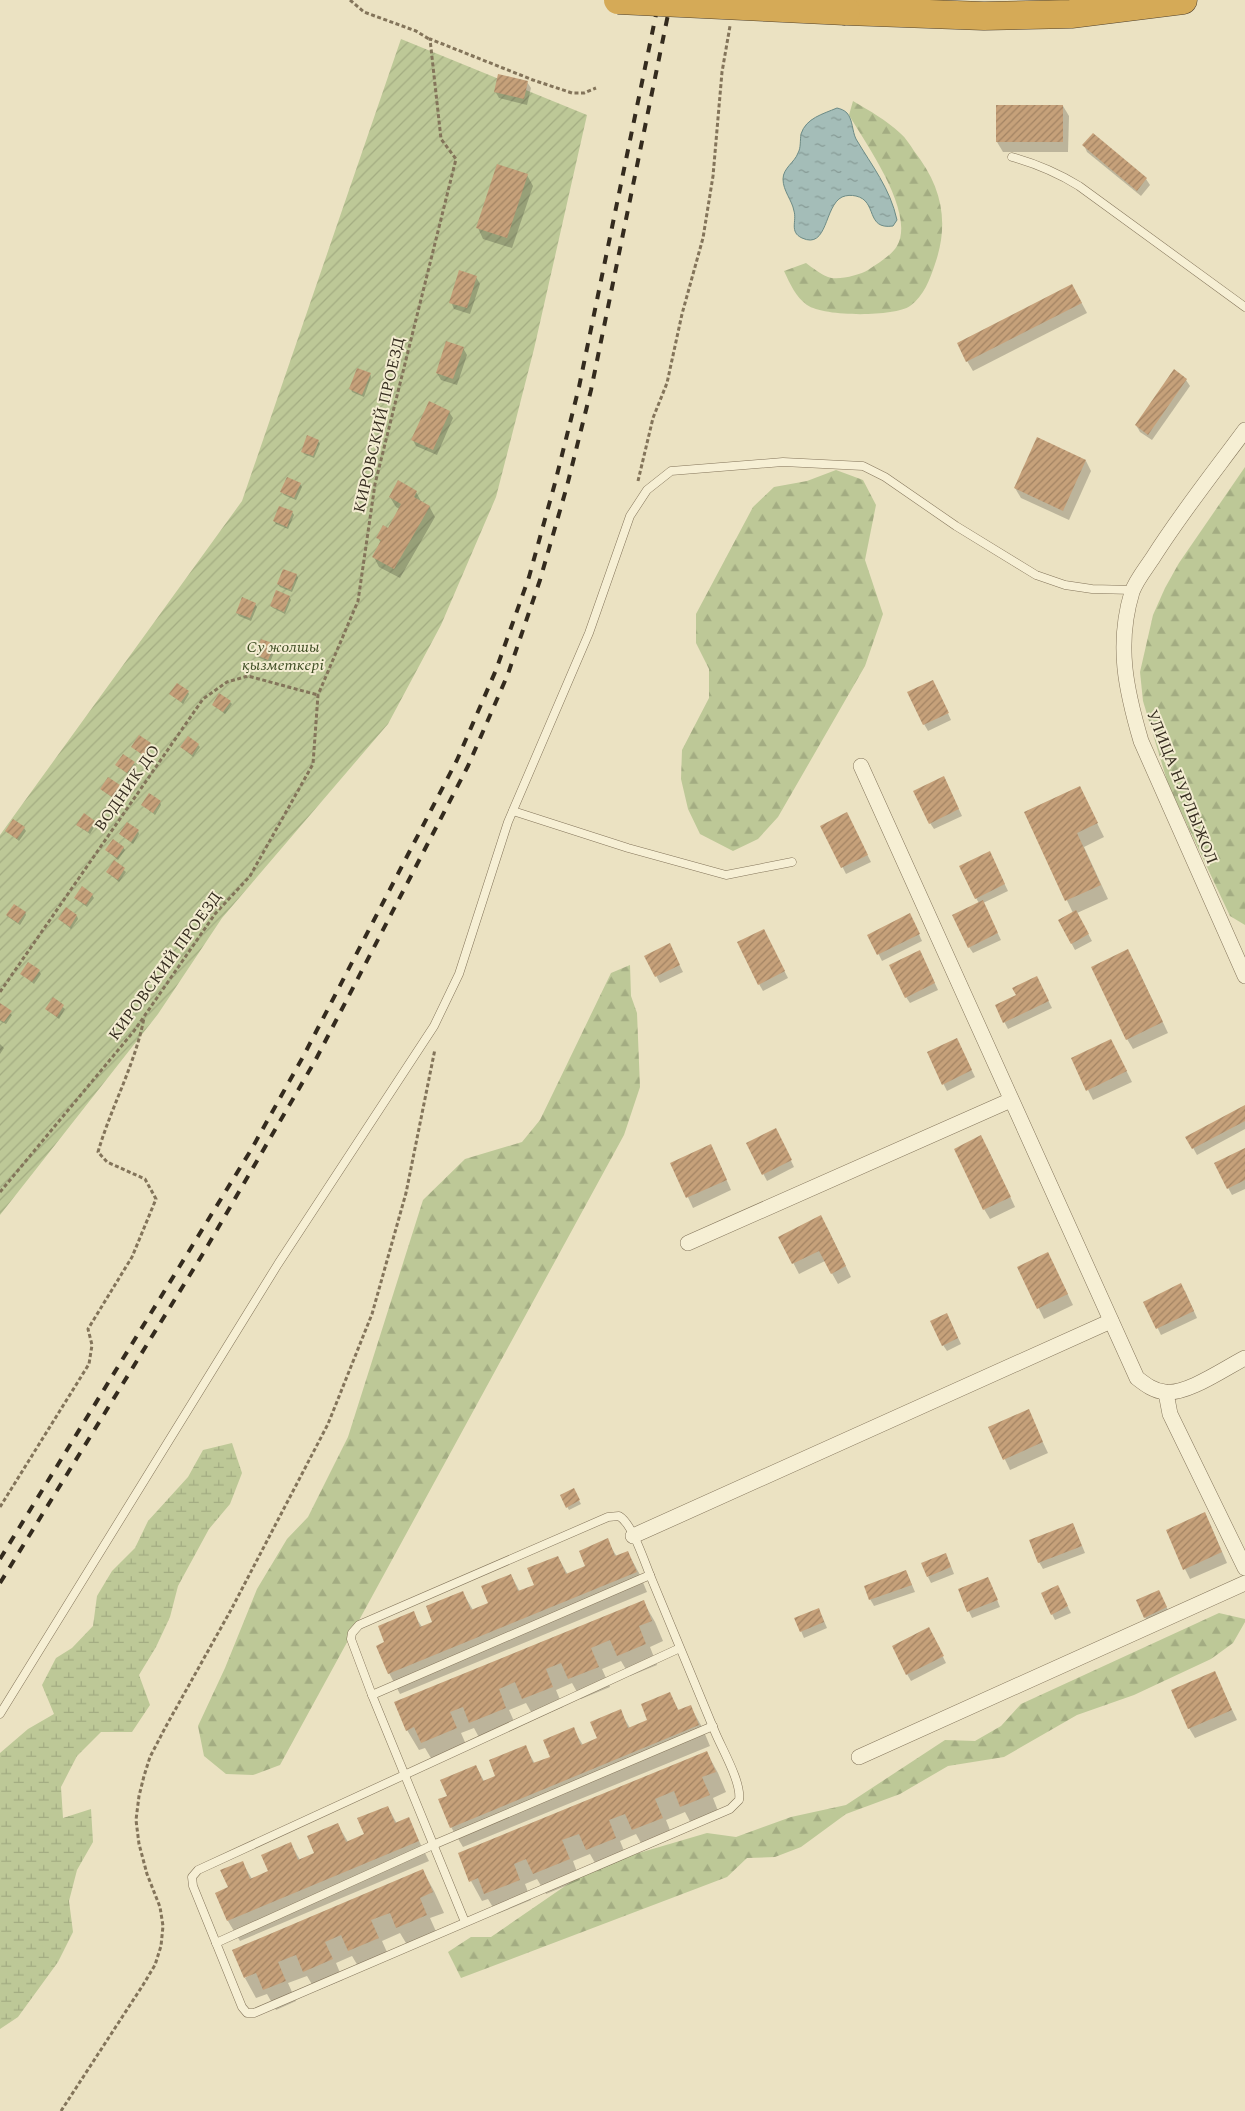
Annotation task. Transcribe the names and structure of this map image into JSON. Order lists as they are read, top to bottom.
{
  "streets": {
    "street": ["УЛИЦА НУРЛЫЖОЛ"],
    "path": ["КИРОВСКИЙ ПРОЕЗД", "ВОДНИК ДО"]
  },
  "crossings": [
    ["КИРОВСКИЙ ПРОЕЗД", "ВОДНИК ДО"]
  ],
  "parks": ["Су жолшы қызметкері"]
}
